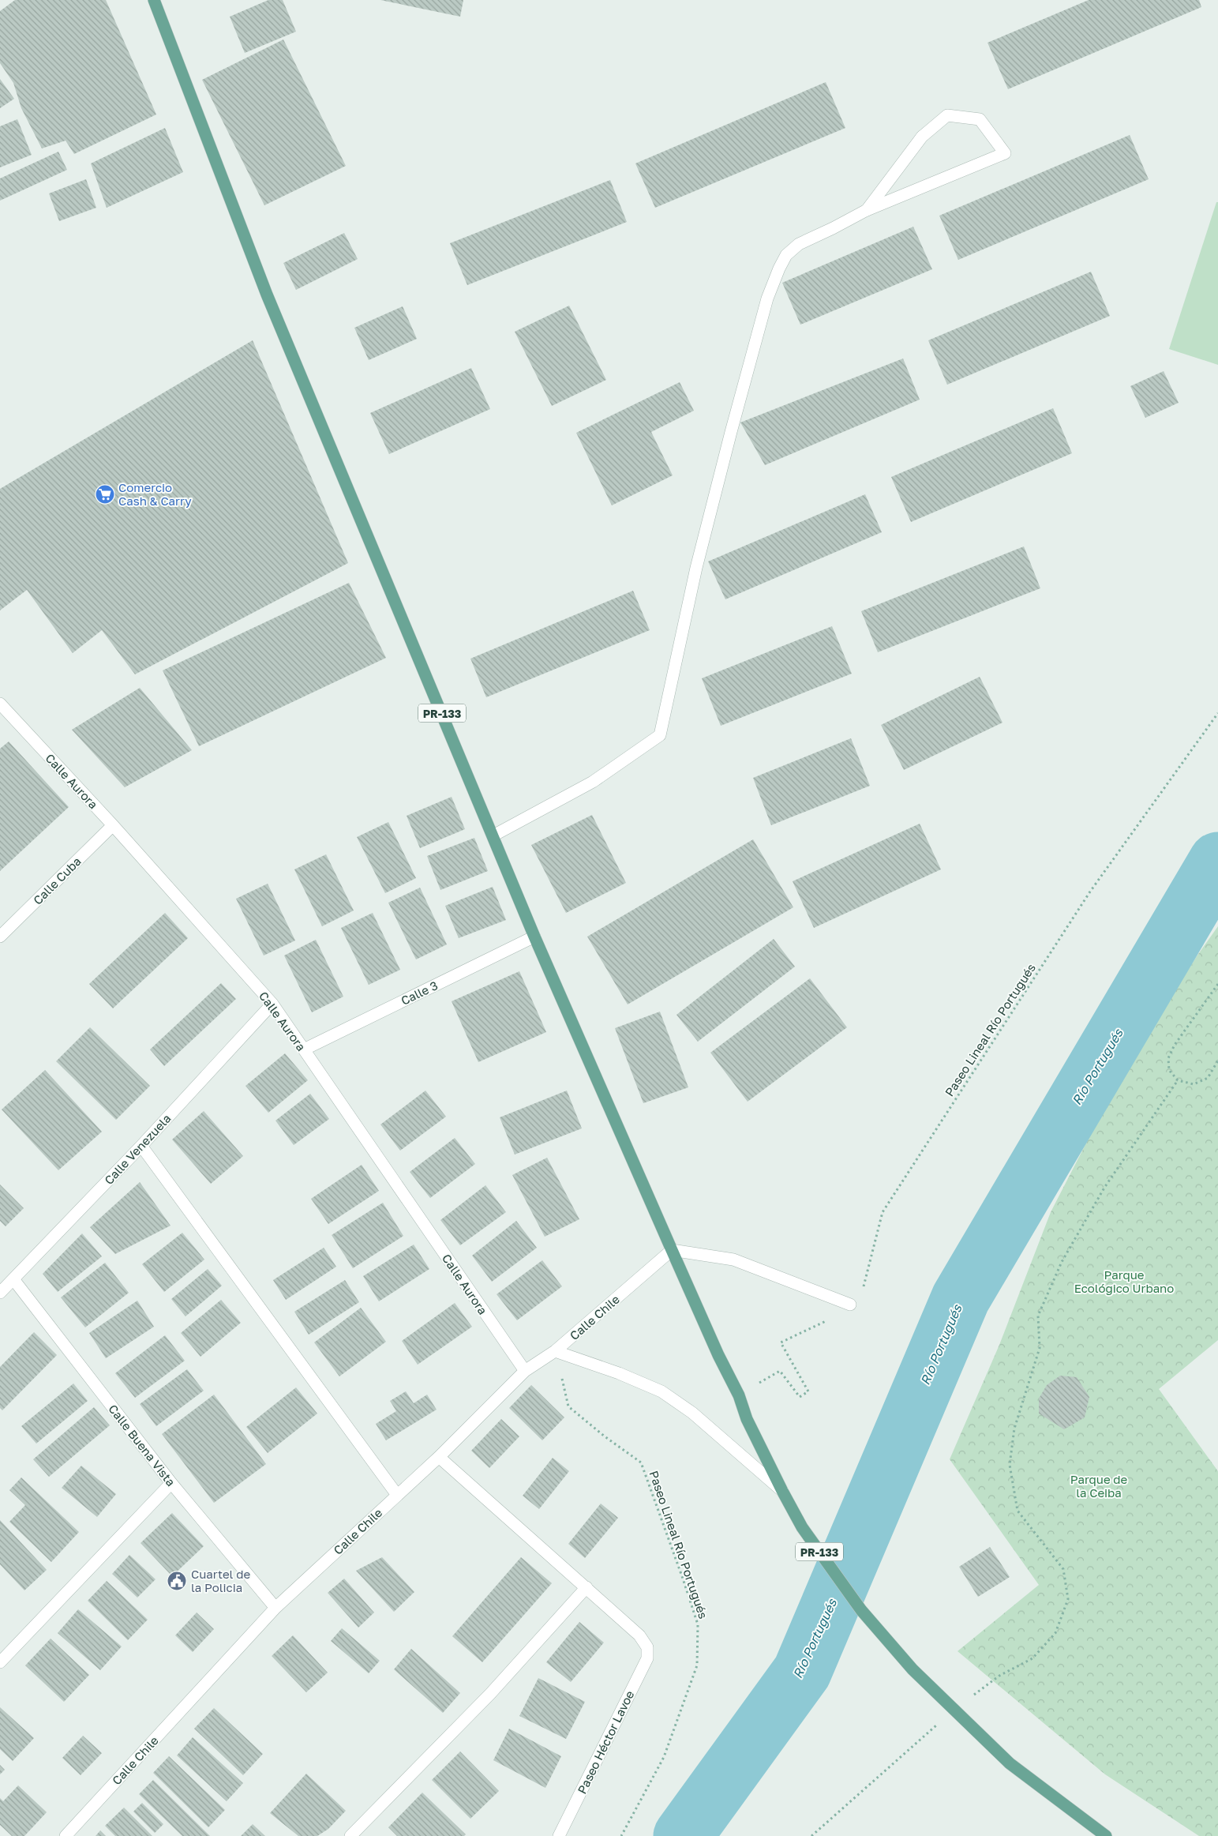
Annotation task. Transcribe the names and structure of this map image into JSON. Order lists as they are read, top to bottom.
{
  "streets": {
    "main road": ["PR-133"],
    "street": [
      "Calle Aurora",
      "Calle Cuba",
      "Calle 3",
      "Calle Venezuela",
      "Calle Chile",
      "Calle Buena Vista",
      "Paseo Héctor Lavoe"
    ],
    "path": ["Paseo Lineal Río Portugués"]
  },
  "crossings": [
    ["PR-133", "Calle 3"],
    ["PR-133", "Paseo Lineal Río Portugués"],
    ["PR-133", "Calle Chile"],
    ["Calle Aurora", "Calle Cuba"],
    ["Calle Aurora", "Calle 3"],
    ["Calle Aurora", "Calle Venezuela"],
    ["Calle Aurora", "Calle Chile"],
    ["Paseo Lineal Río Portugués", "Calle Chile"],
    ["Calle Venezuela", "Calle Buena Vista"],
    ["Calle Chile", "Calle Buena Vista"]
  ],
  "water": ["Río Portugués"],
  "parks": ["Parque Ecológico Urbano", "Parque de la Ceiba"],
  "places": {
    "supermarket": ["Comercio Cash & Carry"],
    "public building": ["Cuartel de la Policia"]
  }
}
